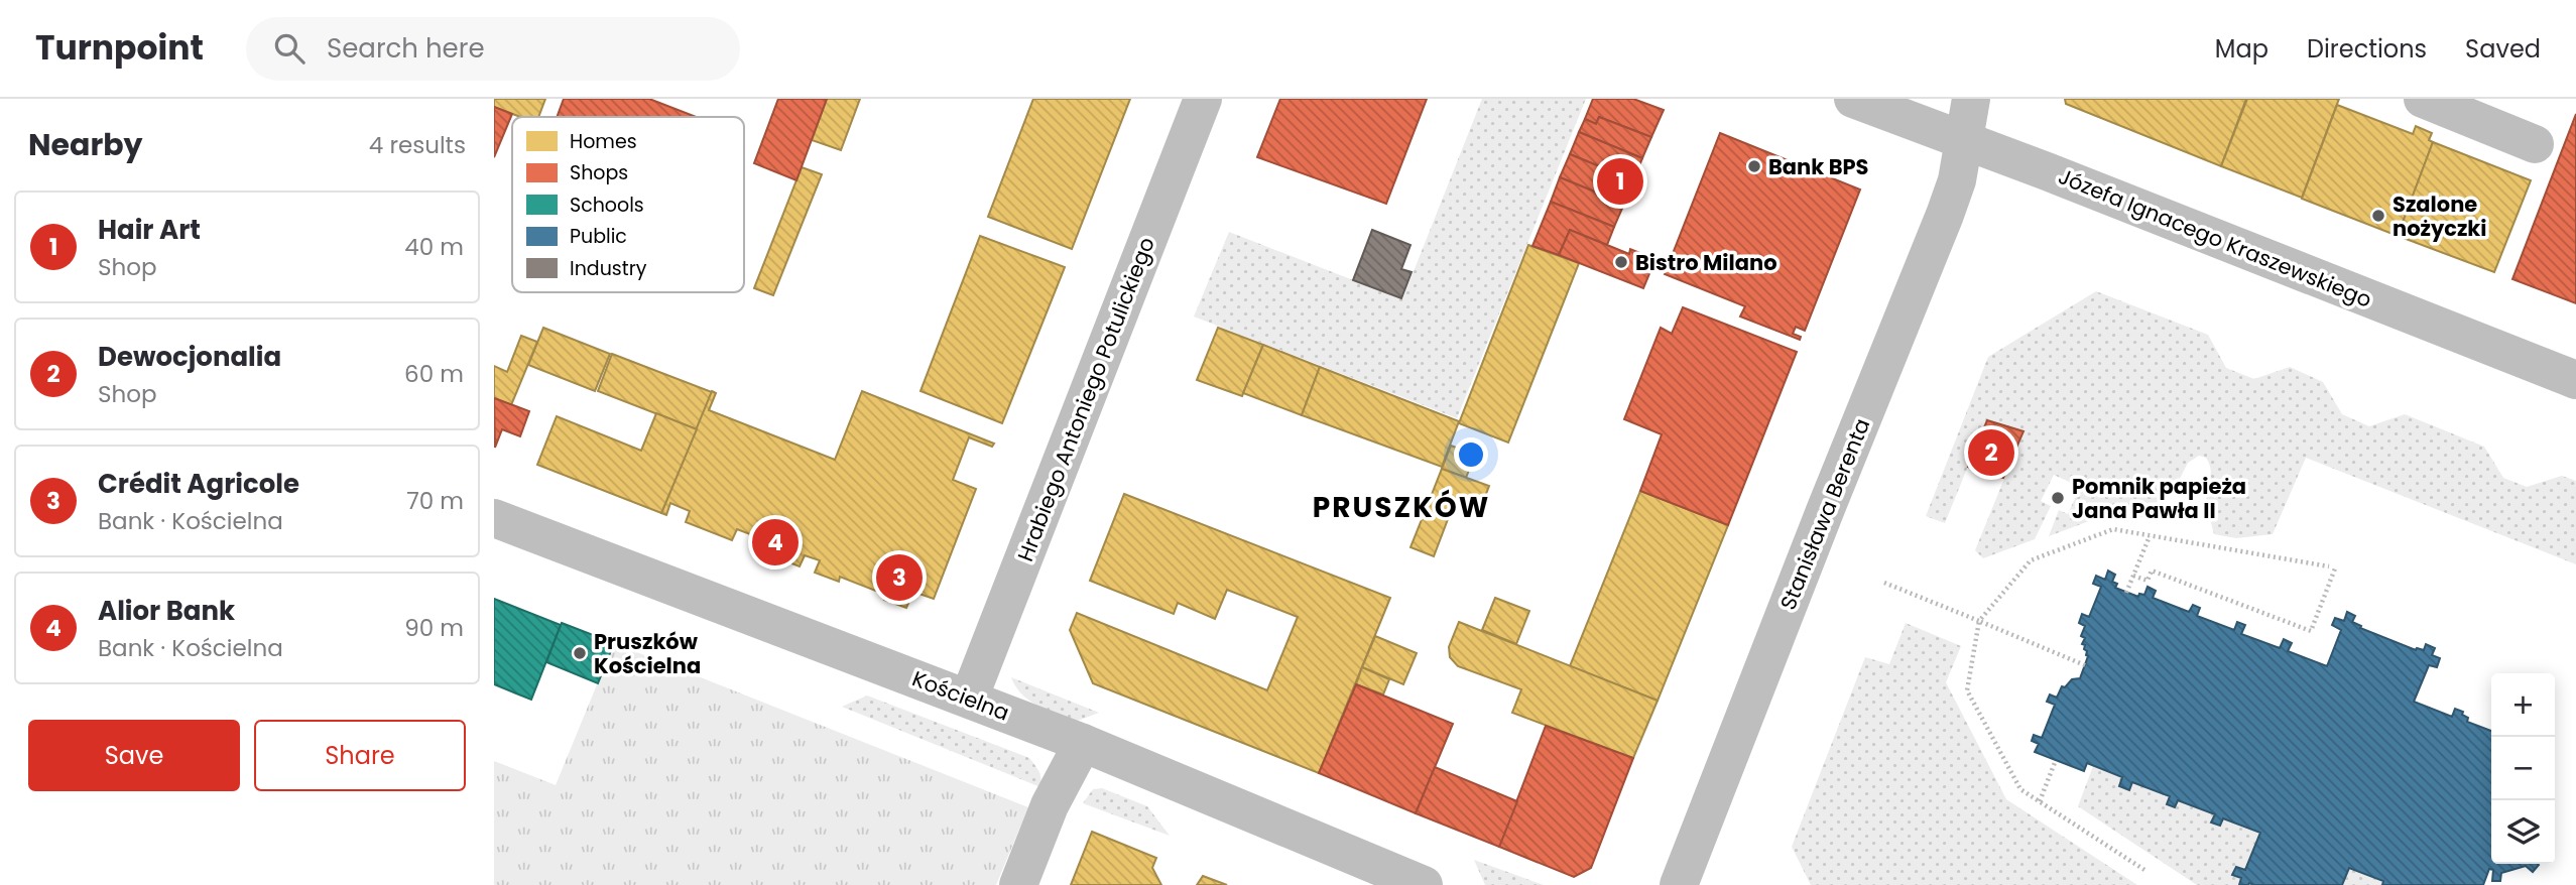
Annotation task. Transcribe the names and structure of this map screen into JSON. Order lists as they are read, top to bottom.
{
  "streets": {
    "street": [
      "Józefa Ignacego Kraszewskiego",
      "Hrabiego Antoniego Potulickiego",
      "Stanisława Berenta",
      "Kościelna"
    ]
  },
  "crossings": [
    ["Józefa Ignacego Kraszewskiego", "Stanisława Berenta"],
    ["Hrabiego Antoniego Potulickiego", "Kościelna"]
  ],
  "districts": ["PRUSZKÓW"],
  "places": [
    "Bank BPS",
    "Szalone nożyczki",
    "Bistro Milano",
    "Pomnik papieża Jana Pawła II",
    "Pruszków Kościelna"
  ],
  "legend": [
    "Homes",
    "Shops",
    "Schools",
    "Public",
    "Industry"
  ],
  "page": {
    "header": "Turnpoint",
    "search": "Search here",
    "nav": ["Map", "Directions", "Saved"],
    "heading": ["Nearby", "4 results"],
    "pins": [
      "1",
      "2",
      "4",
      "3"
    ],
    "list": [
      {
        "mark": "1",
        "name": "Hair Art",
        "note": "Shop",
        "value": "40 m"
      },
      {
        "mark": "2",
        "name": "Dewocjonalia",
        "note": "Shop",
        "value": "60 m"
      },
      {
        "mark": "3",
        "name": "Crédit Agricole",
        "note": "Bank · Kościelna",
        "value": "70 m"
      },
      {
        "mark": "4",
        "name": "Alior Bank",
        "note": "Bank · Kościelna",
        "value": "90 m"
      }
    ],
    "map_buttons": ["+", "−"],
    "buttons": ["Save", "Share"]
  }
}
